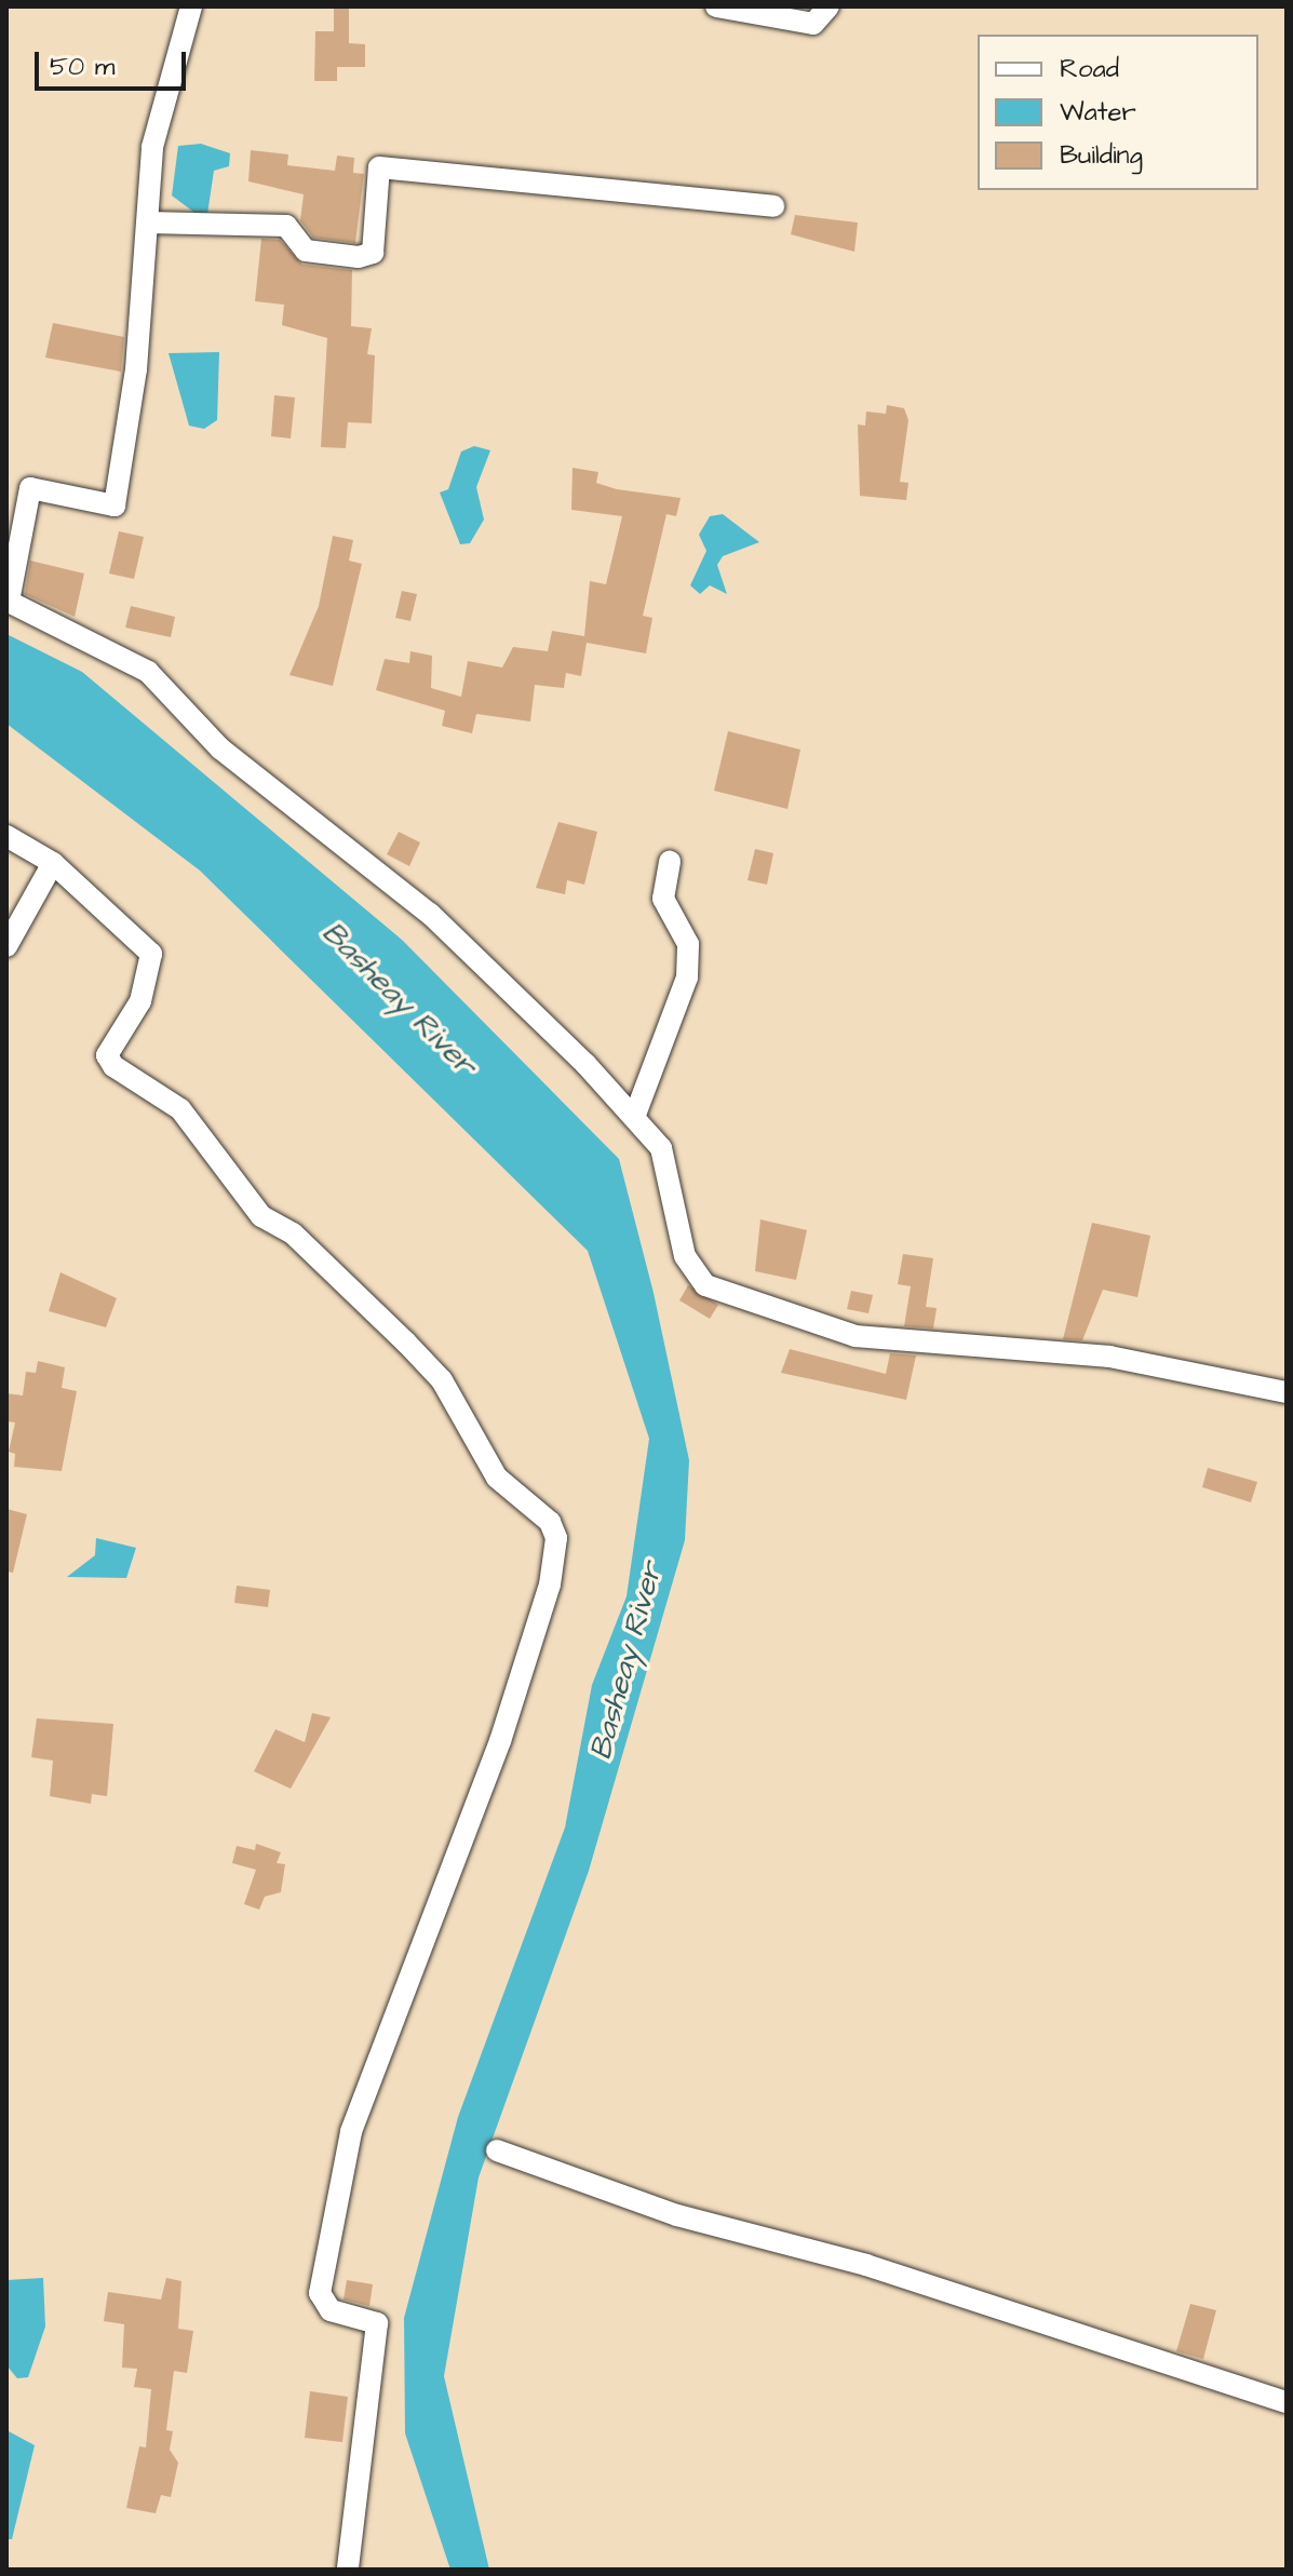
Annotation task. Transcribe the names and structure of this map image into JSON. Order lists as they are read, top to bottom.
{
  "water": ["Basheay River"],
  "legend": ["Road", "Water", "Building"],
  "scale_bar": "50 m"
}
